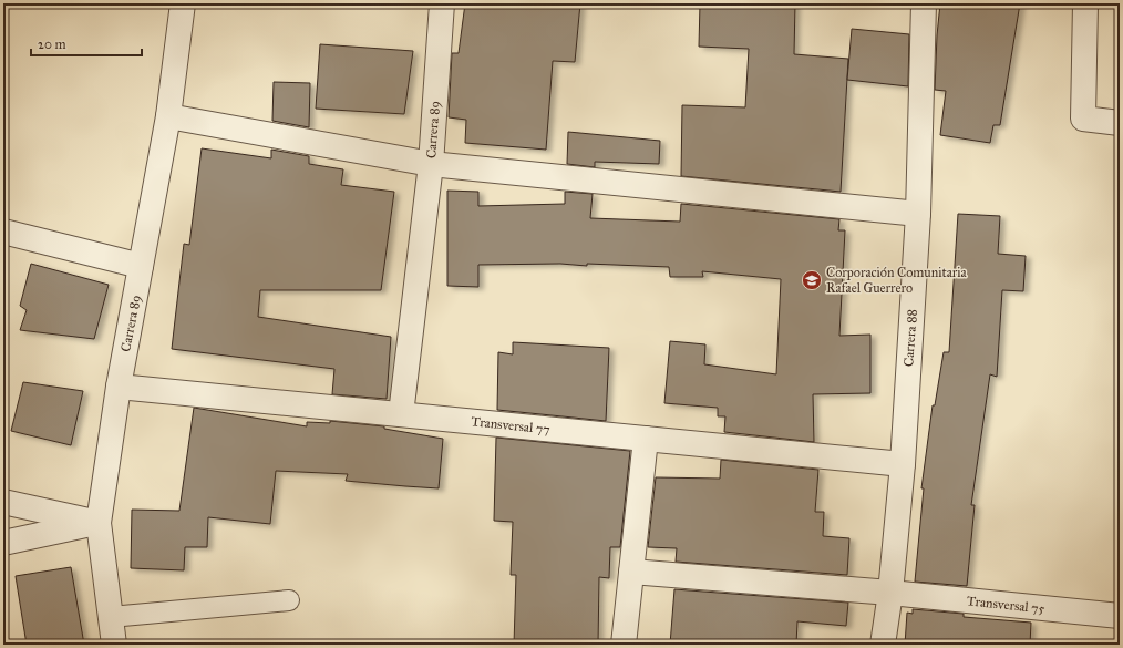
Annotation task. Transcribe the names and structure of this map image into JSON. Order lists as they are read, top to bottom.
{
  "streets": {
    "street": [
      "Carrera 89",
      "Carrera 88",
      "Transversal 77",
      "Transversal 75"
    ]
  },
  "crossings": [
    ["Carrera 89", "Transversal 77"],
    ["Carrera 88", "Transversal 77"],
    ["Carrera 88", "Transversal 75"]
  ],
  "places": {
    "school or university": ["Corporación Comunitaria Rafael Guerrero"]
  },
  "scale_bar": "20 m"
}
